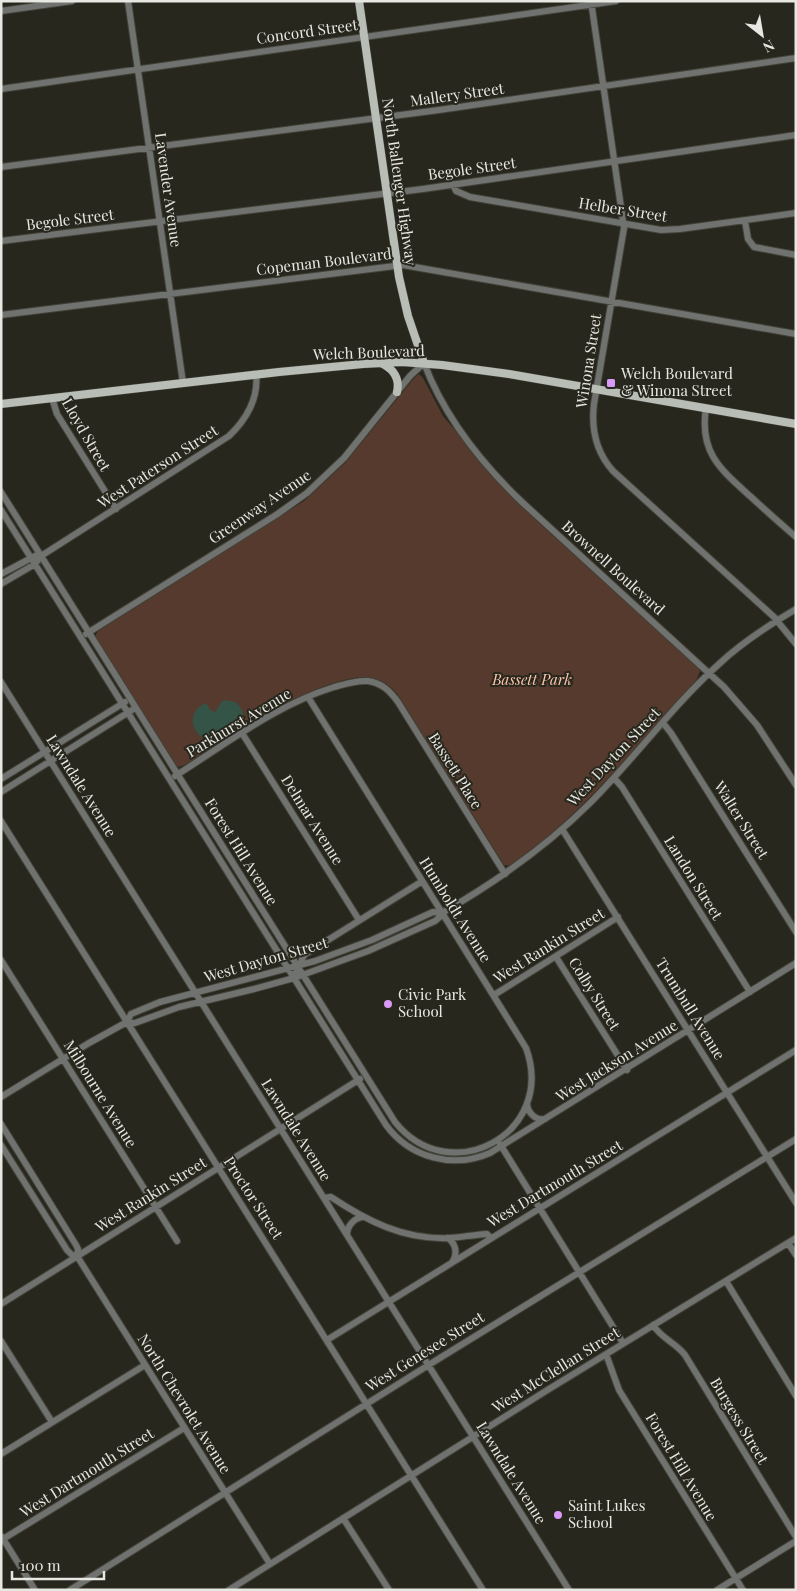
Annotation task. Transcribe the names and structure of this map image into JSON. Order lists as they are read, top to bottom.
{
  "streets": {
    "main road": ["North Ballenger Highway", "Welch Boulevard"],
    "street": [
      "Concord Street",
      "Mallery Street",
      "Begole Street",
      "Lavender Avenue",
      "Helber Street",
      "Copeman Boulevard",
      "Winona Street",
      "Lloyd Street",
      "West Paterson Street",
      "Greenway Avenue",
      "Brownell Boulevard",
      "Parkhurst Avenue",
      "West Dayton Street",
      "Bassett Place",
      "Lawndale Avenue",
      "Delmar Avenue",
      "Walter Street",
      "Forest Hill Avenue",
      "Landon Street",
      "Humboldt Avenue",
      "West Rankin Street",
      "Colby Street",
      "Trumbull Avenue",
      "West Jackson Avenue",
      "Milbourne Avenue",
      "West Dartmouth Street",
      "Proctor Street",
      "West Genesee Street",
      "West McClellan Street",
      "North Chevrolet Avenue",
      "Burgess Street"
    ]
  },
  "crossings": [
    ["Concord Street", "North Ballenger Highway"],
    ["Concord Street", "Lavender Avenue"],
    ["Concord Street", "Winona Street"],
    ["Mallery Street", "North Ballenger Highway"],
    ["Mallery Street", "Lavender Avenue"],
    ["Mallery Street", "Winona Street"],
    ["Begole Street", "North Ballenger Highway"],
    ["Begole Street", "Lavender Avenue"],
    ["Begole Street", "Helber Street"],
    ["Begole Street", "Winona Street"],
    ["North Ballenger Highway", "Copeman Boulevard"],
    ["North Ballenger Highway", "Welch Boulevard"],
    ["North Ballenger Highway", "Greenway Avenue"],
    ["North Ballenger Highway", "Brownell Boulevard"],
    ["Lavender Avenue", "Copeman Boulevard"],
    ["Lavender Avenue", "Welch Boulevard"],
    ["Helber Street", "Winona Street"],
    ["Copeman Boulevard", "Winona Street"],
    ["Welch Boulevard", "Winona Street"],
    ["Welch Boulevard", "Lloyd Street"],
    ["Welch Boulevard", "West Paterson Street"],
    ["Welch Boulevard", "Greenway Avenue"],
    ["Welch Boulevard", "Brownell Boulevard"],
    ["Winona Street", "West Dayton Street"],
    ["Lloyd Street", "West Paterson Street"],
    ["West Paterson Street", "Forest Hill Avenue"],
    ["Greenway Avenue", "Brownell Boulevard"],
    ["Greenway Avenue", "Forest Hill Avenue"],
    ["Brownell Boulevard", "West Dayton Street"],
    ["Parkhurst Avenue", "Bassett Place"],
    ["Parkhurst Avenue", "Delmar Avenue"],
    ["Parkhurst Avenue", "Forest Hill Avenue"],
    ["Parkhurst Avenue", "Humboldt Avenue"],
    ["West Dayton Street", "Bassett Place"],
    ["West Dayton Street", "Lawndale Avenue"],
    ["West Dayton Street", "Walter Street"],
    ["West Dayton Street", "Forest Hill Avenue"],
    ["West Dayton Street", "Landon Street"],
    ["West Dayton Street", "Humboldt Avenue"],
    ["West Dayton Street", "Trumbull Avenue"],
    ["West Dayton Street", "Milbourne Avenue"],
    ["West Dayton Street", "Proctor Street"],
    ["Lawndale Avenue", "West Rankin Street"],
    ["Lawndale Avenue", "West Dartmouth Street"],
    ["Lawndale Avenue", "West Genesee Street"],
    ["Lawndale Avenue", "West McClellan Street"],
    ["Forest Hill Avenue", "Humboldt Avenue"],
    ["Forest Hill Avenue", "West Rankin Street"],
    ["Forest Hill Avenue", "West Jackson Avenue"],
    ["Forest Hill Avenue", "West McClellan Street"],
    ["Landon Street", "West Jackson Avenue"],
    ["Humboldt Avenue", "West Rankin Street"],
    ["Humboldt Avenue", "West Jackson Avenue"],
    ["West Rankin Street", "Colby Street"],
    ["West Rankin Street", "Trumbull Avenue"],
    ["West Rankin Street", "Milbourne Avenue"],
    ["West Rankin Street", "Proctor Street"],
    ["West Rankin Street", "North Chevrolet Avenue"],
    ["Colby Street", "West Jackson Avenue"],
    ["Trumbull Avenue", "West Jackson Avenue"],
    ["Trumbull Avenue", "West Dartmouth Street"],
    ["Trumbull Avenue", "West Genesee Street"],
    ["West Dartmouth Street", "Proctor Street"],
    ["West Dartmouth Street", "North Chevrolet Avenue"],
    ["Proctor Street", "West Genesee Street"],
    ["Proctor Street", "West McClellan Street"],
    ["West Genesee Street", "North Chevrolet Avenue"],
    ["West McClellan Street", "North Chevrolet Avenue"],
    ["West McClellan Street", "Burgess Street"]
  ],
  "parks": ["Bassett Park"],
  "places": {
    "transit": ["Welch Boulevard & Winona Street"],
    "other": ["Civic Park School", "Saint Lukes School"]
  },
  "scale_bar": "100 m",
  "north": "bottom right"
}
